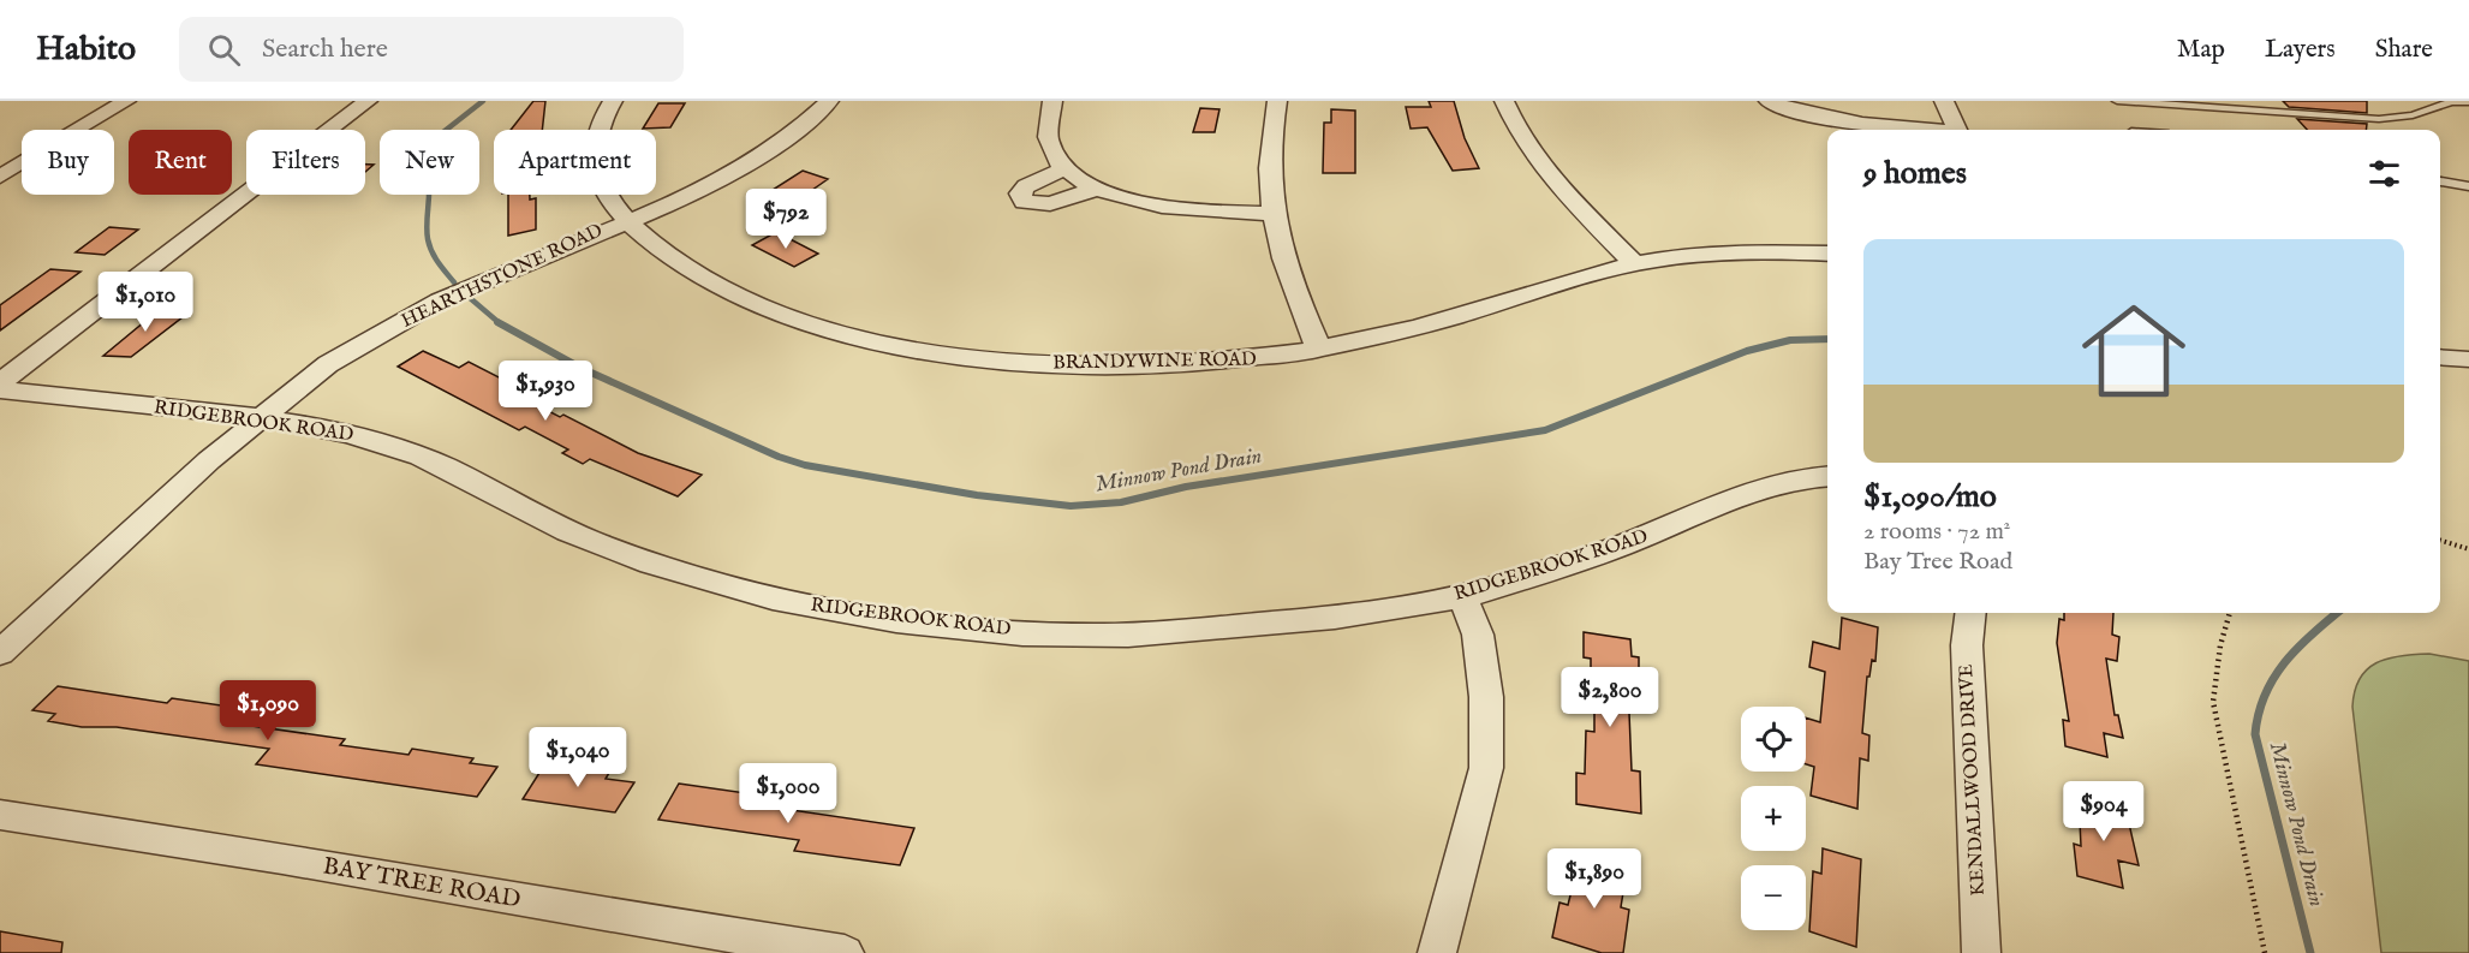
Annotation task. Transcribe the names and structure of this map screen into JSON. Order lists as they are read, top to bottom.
{
  "streets": {
    "street": [
      "HEARTHSTONE ROAD",
      "BRANDYWINE ROAD",
      "RIDGEBROOK ROAD",
      "KENDALLWOOD DRIVE",
      "BAY TREE ROAD"
    ]
  },
  "crossings": [
    ["HEARTHSTONE ROAD", "BRANDYWINE ROAD"],
    ["HEARTHSTONE ROAD", "RIDGEBROOK ROAD"]
  ],
  "water": ["Minnow Pond Drain"],
  "page": {
    "header": "Habito",
    "search": "Search here",
    "nav": ["Map", "Layers", "Share"],
    "chip": [
      "Buy",
      "Rent",
      "Filters",
      "New",
      "Apartment"
    ],
    "heading": "9 homes",
    "price": [
      "$792",
      "$1,010",
      "$1,930",
      "$2,800",
      "$1,090",
      "$1,040",
      "$1,000",
      "$904",
      "$1,890"
    ],
    "list": [
      {
        "name": "$1,090/mo",
        "note": "2 rooms · 72 m² · Bay Tree Road"
      }
    ],
    "map_buttons": ["+", "−"]
  }
}
